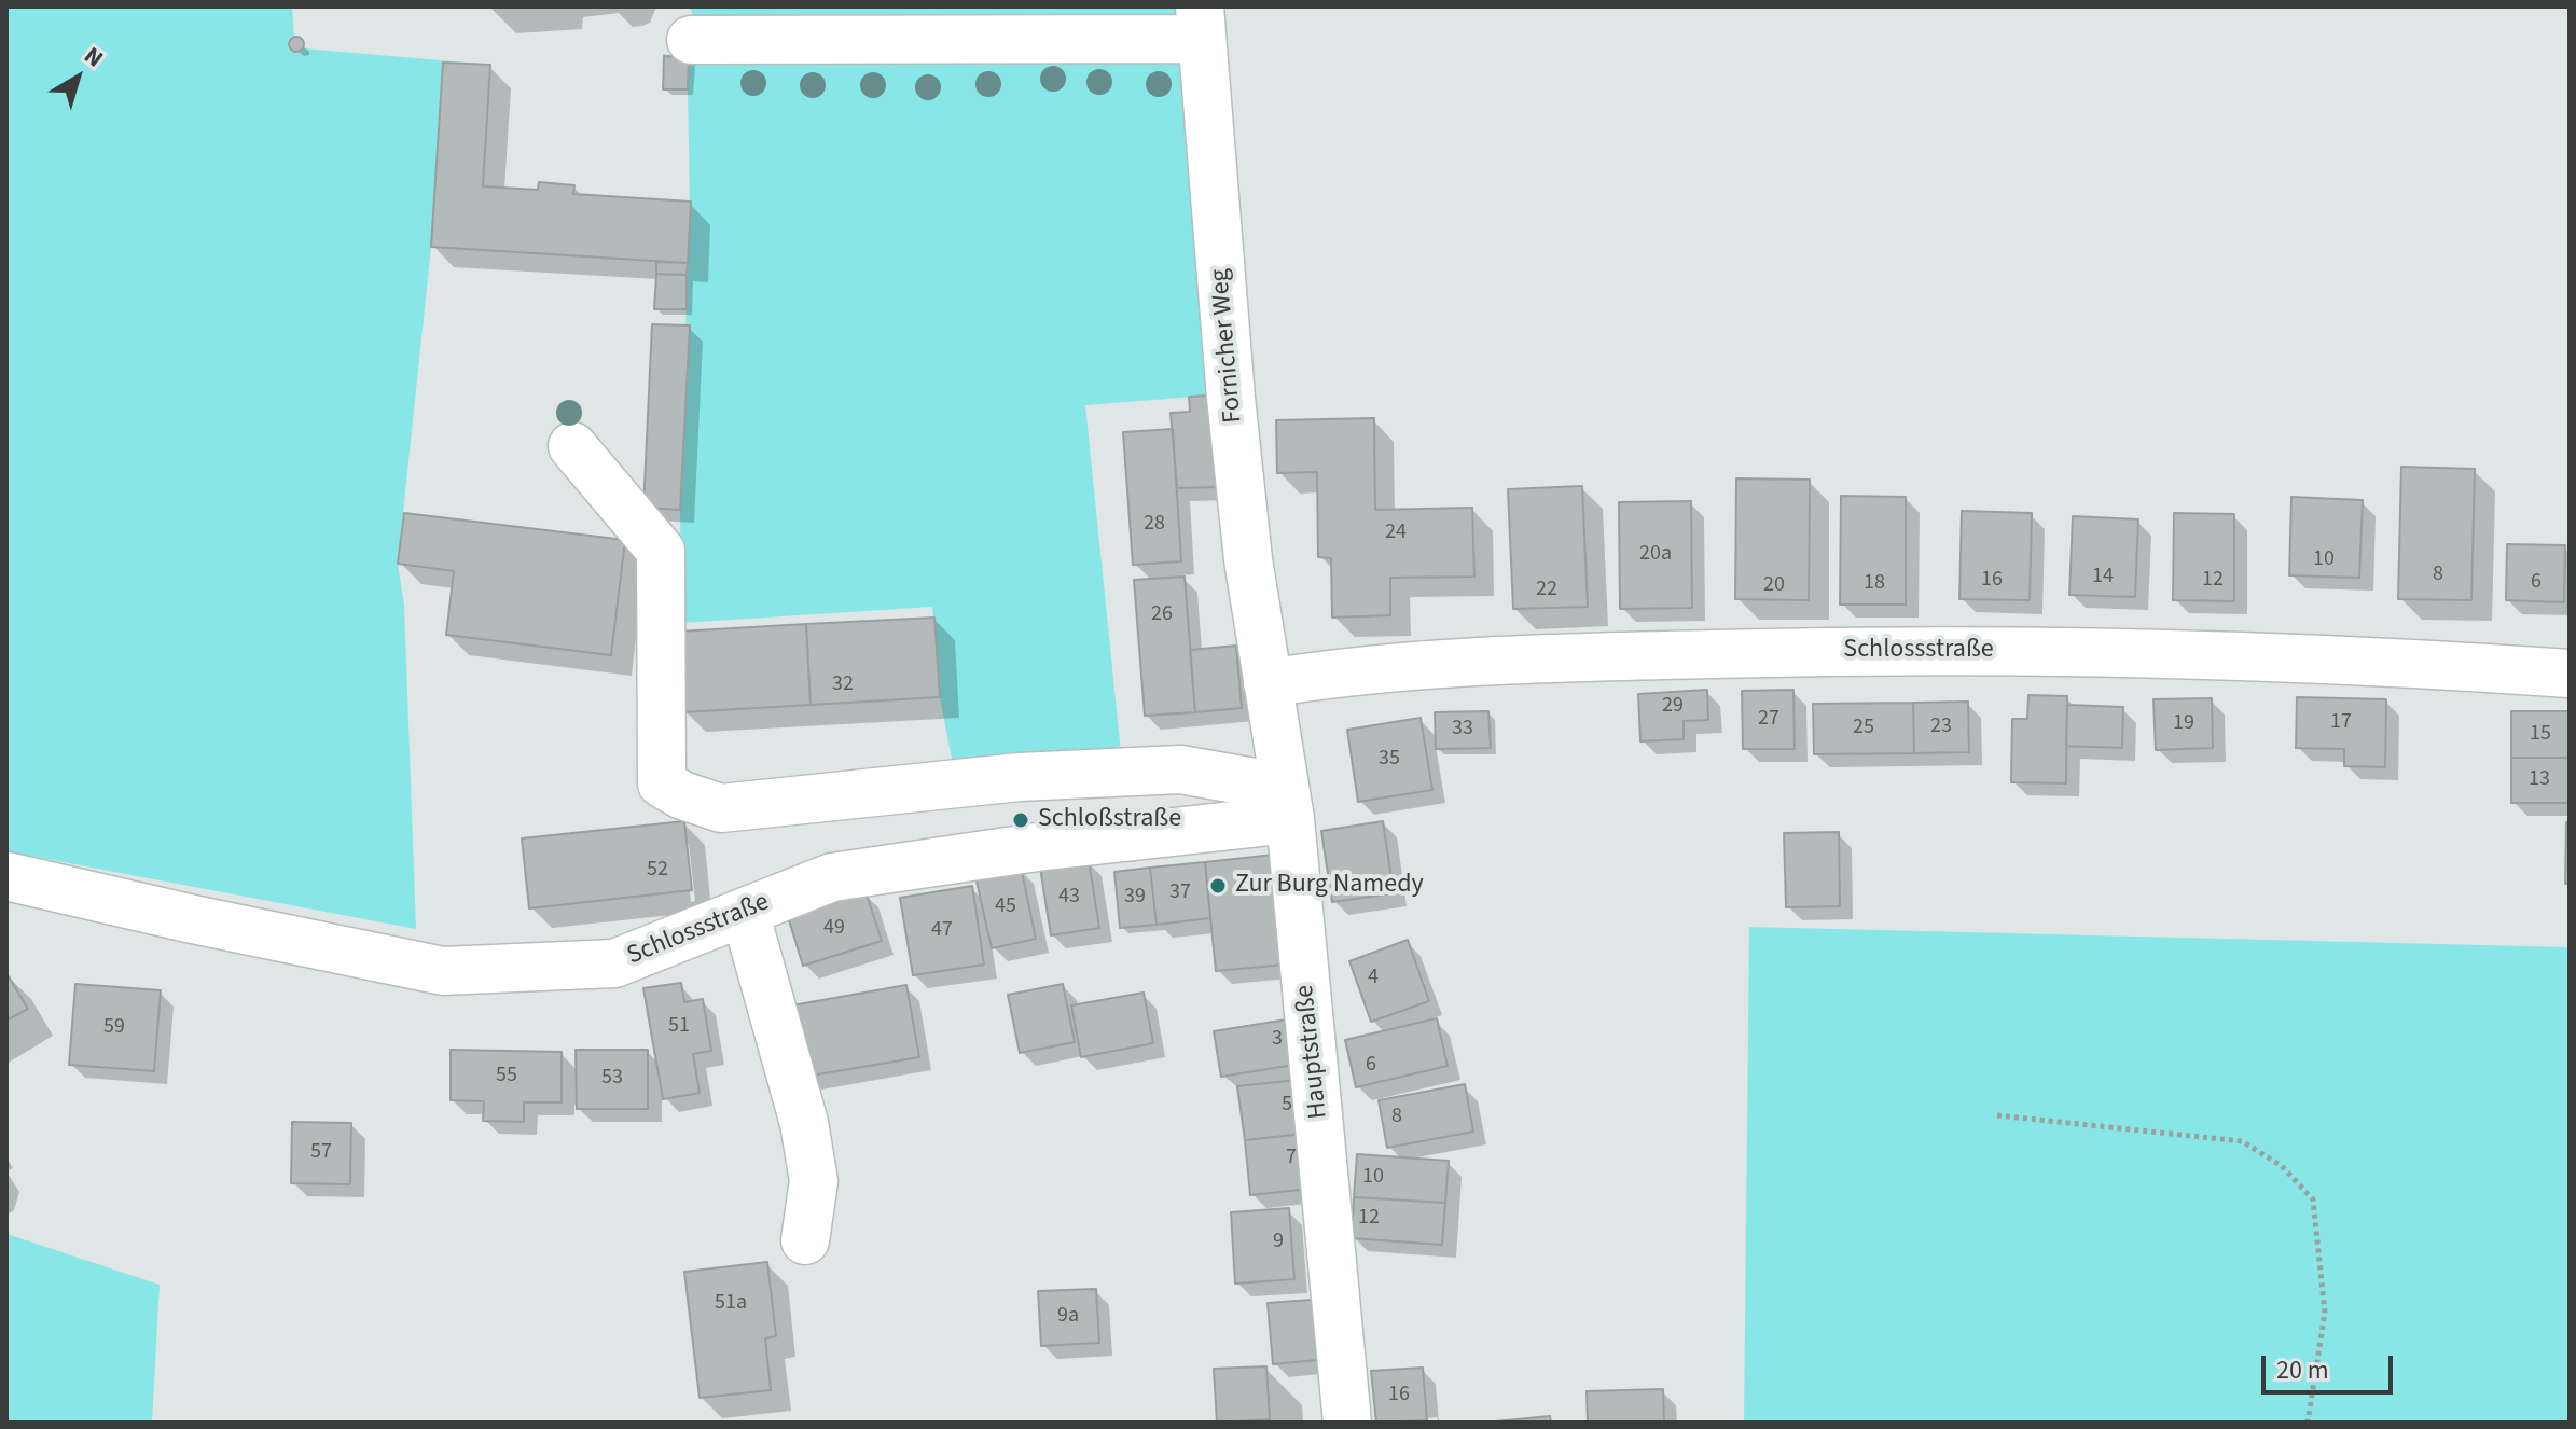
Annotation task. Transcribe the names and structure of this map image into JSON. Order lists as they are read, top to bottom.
{
  "streets": {
    "street": ["Fornicher Weg", "Schlossstraße", "Hauptstraße"]
  },
  "crossings": [
    ["Fornicher Weg", "Schlossstraße"],
    ["Fornicher Weg", "Hauptstraße"],
    ["Schlossstraße", "Hauptstraße"]
  ],
  "places": ["Schloßstraße", "Zur Burg Namedy"],
  "house_numbers": [
    "28",
    "24",
    "20a",
    "10",
    "8",
    "14",
    "16",
    "12",
    "6",
    "18",
    "20",
    "22",
    "26",
    "32",
    "29",
    "27",
    "17",
    "19",
    "23",
    "25",
    "33",
    "15",
    "35",
    "13",
    "52",
    "37",
    "43",
    "39",
    "45",
    "49",
    "47",
    "4",
    "51",
    "59",
    "3",
    "6",
    "55",
    "53",
    "5",
    "8",
    "57",
    "7",
    "10",
    "12",
    "9",
    "51a",
    "9a",
    "16"
  ],
  "scale_bar": "20 m",
  "north": "top right"
}
